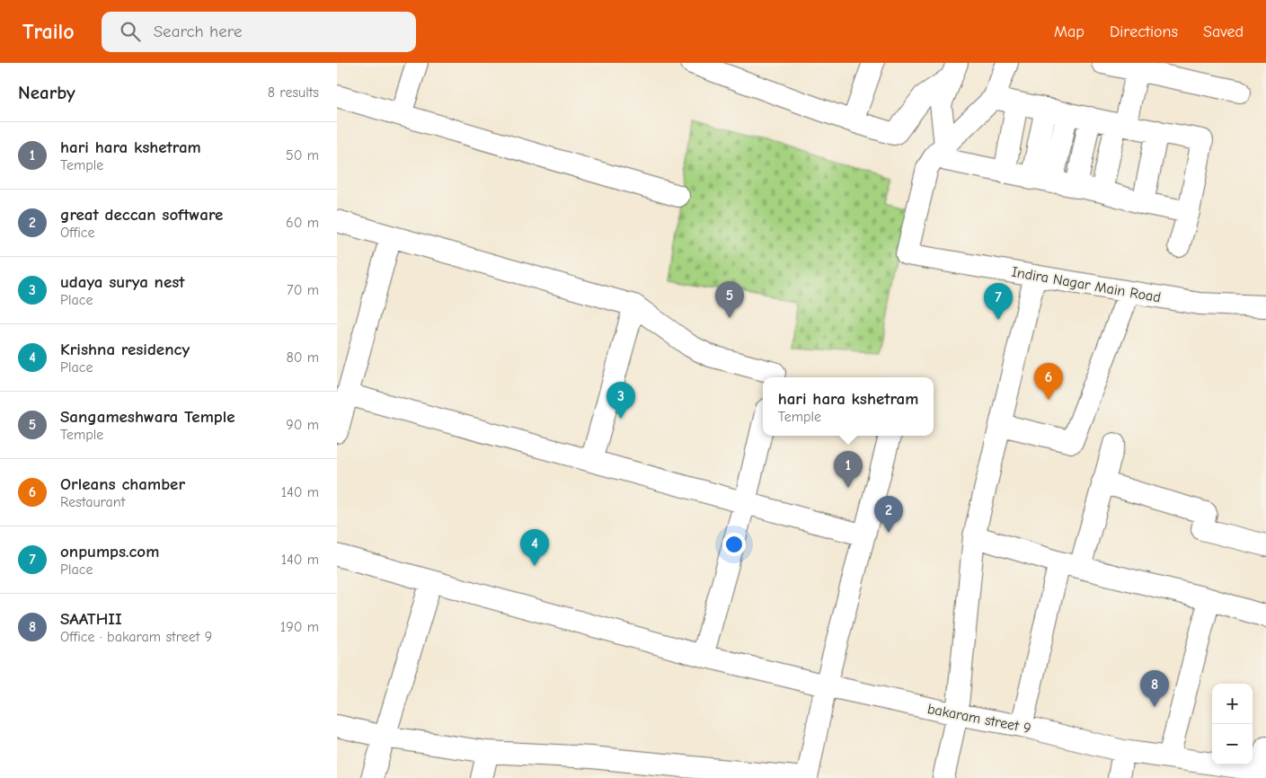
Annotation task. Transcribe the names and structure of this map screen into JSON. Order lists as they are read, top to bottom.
{
  "streets": {
    "street": ["Indira Nagar Main Road", "bakaram street 9"]
  },
  "page": {
    "header": "Trailo",
    "search": "Search here",
    "nav": ["Map", "Directions", "Saved"],
    "heading": ["Nearby", "8 results"],
    "list": [
      {
        "mark": "1",
        "name": "hari hara kshetram",
        "note": "Temple",
        "value": "50 m"
      },
      {
        "mark": "2",
        "name": "great deccan software",
        "note": "Office",
        "value": "60 m"
      },
      {
        "mark": "3",
        "name": "udaya surya nest",
        "note": "Place",
        "value": "70 m"
      },
      {
        "mark": "4",
        "name": "Krishna residency",
        "note": "Place",
        "value": "80 m"
      },
      {
        "mark": "5",
        "name": "Sangameshwara Temple",
        "note": "Temple",
        "value": "90 m"
      },
      {
        "mark": "6",
        "name": "Orleans chamber",
        "note": "Restaurant",
        "value": "140 m"
      },
      {
        "mark": "7",
        "name": "onpumps.com",
        "note": "Place",
        "value": "140 m"
      },
      {
        "mark": "8",
        "name": "SAATHII",
        "note": "Office · bakaram street 9",
        "value": "190 m"
      }
    ],
    "pins": [
      "5",
      "7",
      "6",
      "3",
      "1",
      "2",
      "4",
      "8"
    ],
    "popup": ["hari hara kshetram", "Temple"],
    "map_buttons": ["+", "−"]
  }
}
